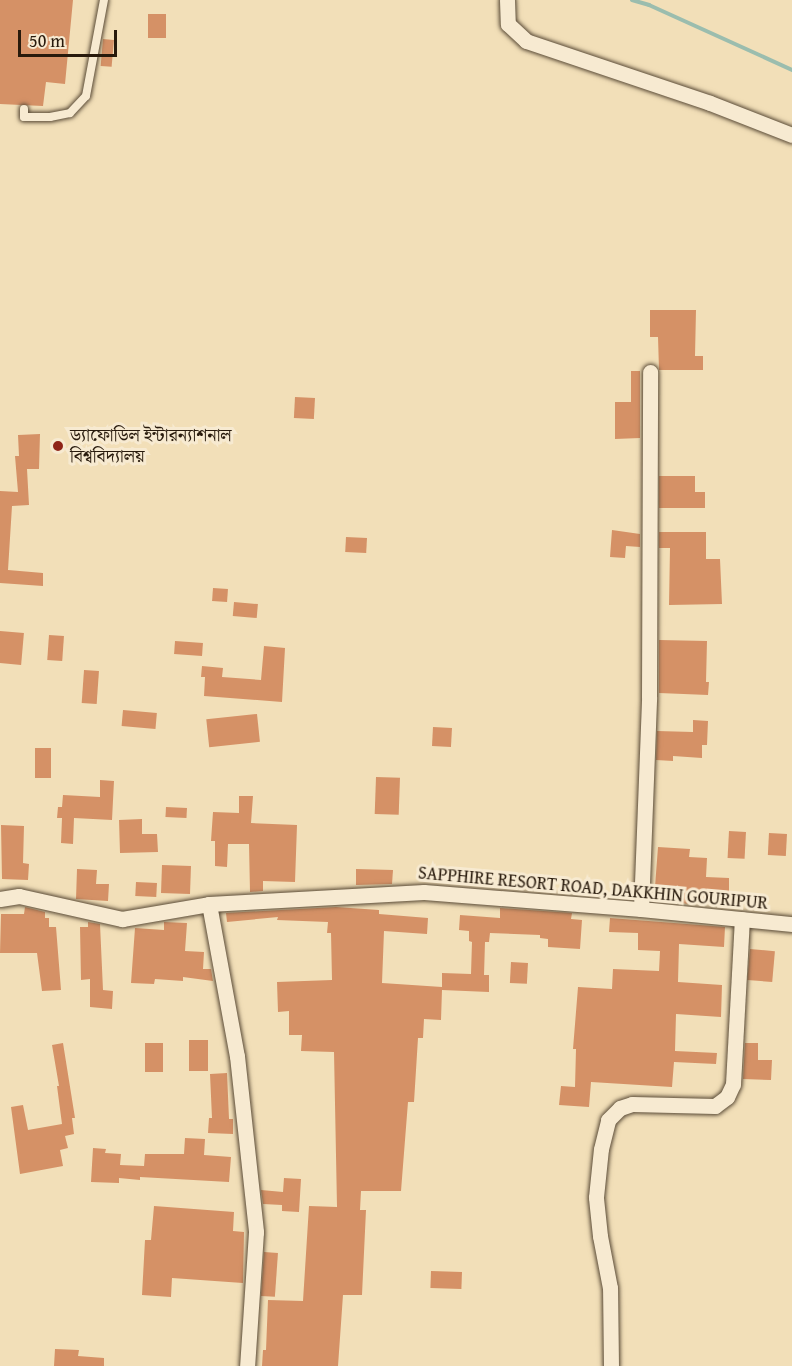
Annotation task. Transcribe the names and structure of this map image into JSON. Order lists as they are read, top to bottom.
{
  "streets": {
    "street": ["SAPPHIRE RESORT ROAD, DAKKHIN GOURIPUR"]
  },
  "places": ["ড্যাফোডিল ইন্টারন্যাশনাল বিশ্ববিদ্যালয়"],
  "scale_bar": "50 m"
}
